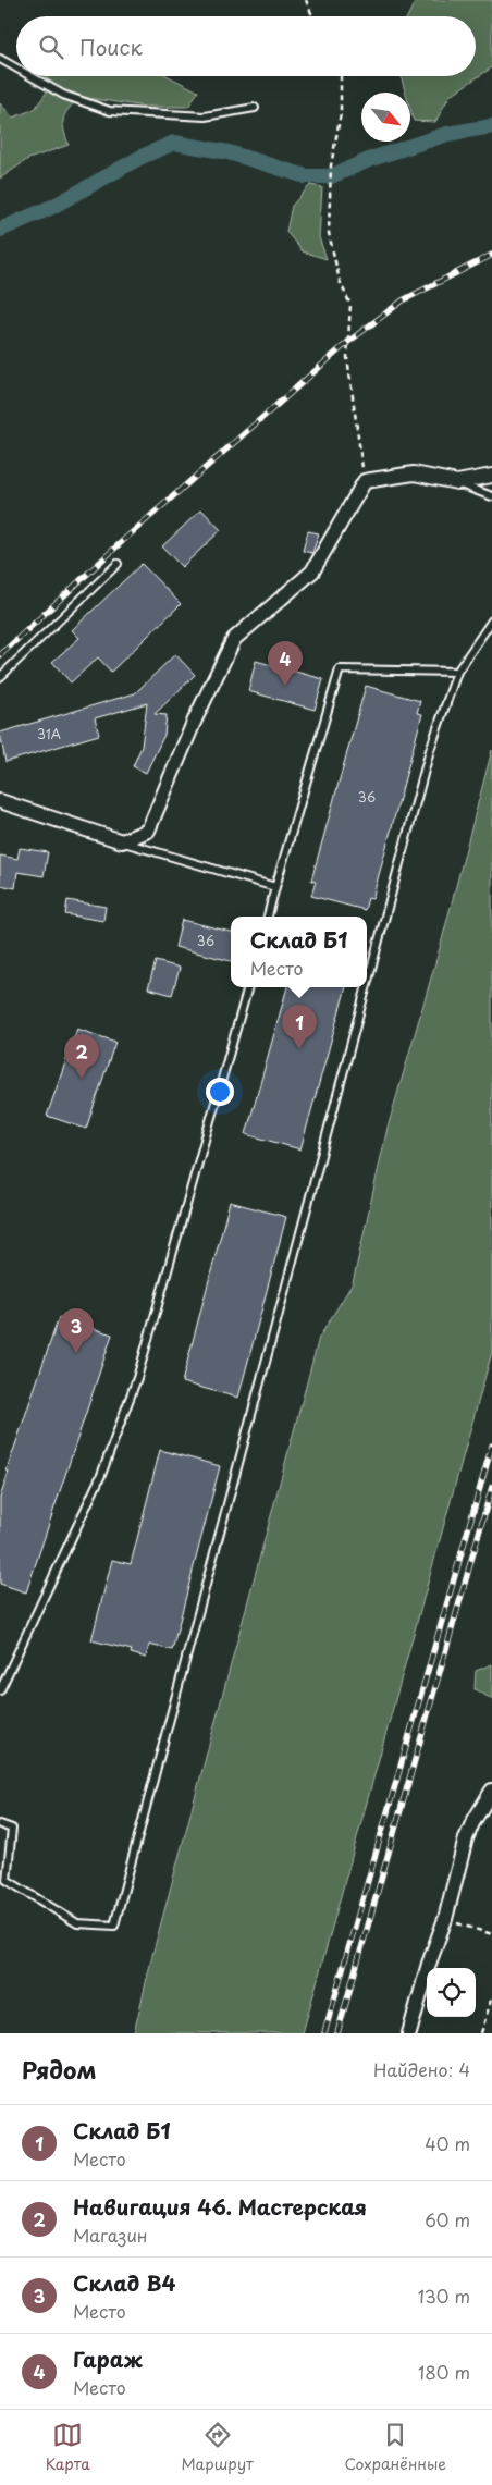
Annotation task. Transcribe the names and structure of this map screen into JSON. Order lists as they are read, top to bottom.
{
  "house_numbers": ["31А", "36", "36"],
  "north": "bottom right",
  "page": {
    "search": "Поиск",
    "pins": [
      "4",
      "1",
      "2",
      "3"
    ],
    "popup": ["Склад Б1", "Место"],
    "heading": ["Рядом", "Найдено: 4"],
    "list": [
      {
        "mark": "1",
        "name": "Склад Б1",
        "note": "Место",
        "value": "40 m"
      },
      {
        "mark": "2",
        "name": "Навигация 46. Мастерская",
        "note": "Магазин",
        "value": "60 m"
      },
      {
        "mark": "3",
        "name": "Склад В4",
        "note": "Место",
        "value": "130 m"
      },
      {
        "mark": "4",
        "name": "Гараж",
        "note": "Место",
        "value": "180 m"
      }
    ],
    "nav": ["Карта", "Маршрут", "Сохранённые"]
  }
}
